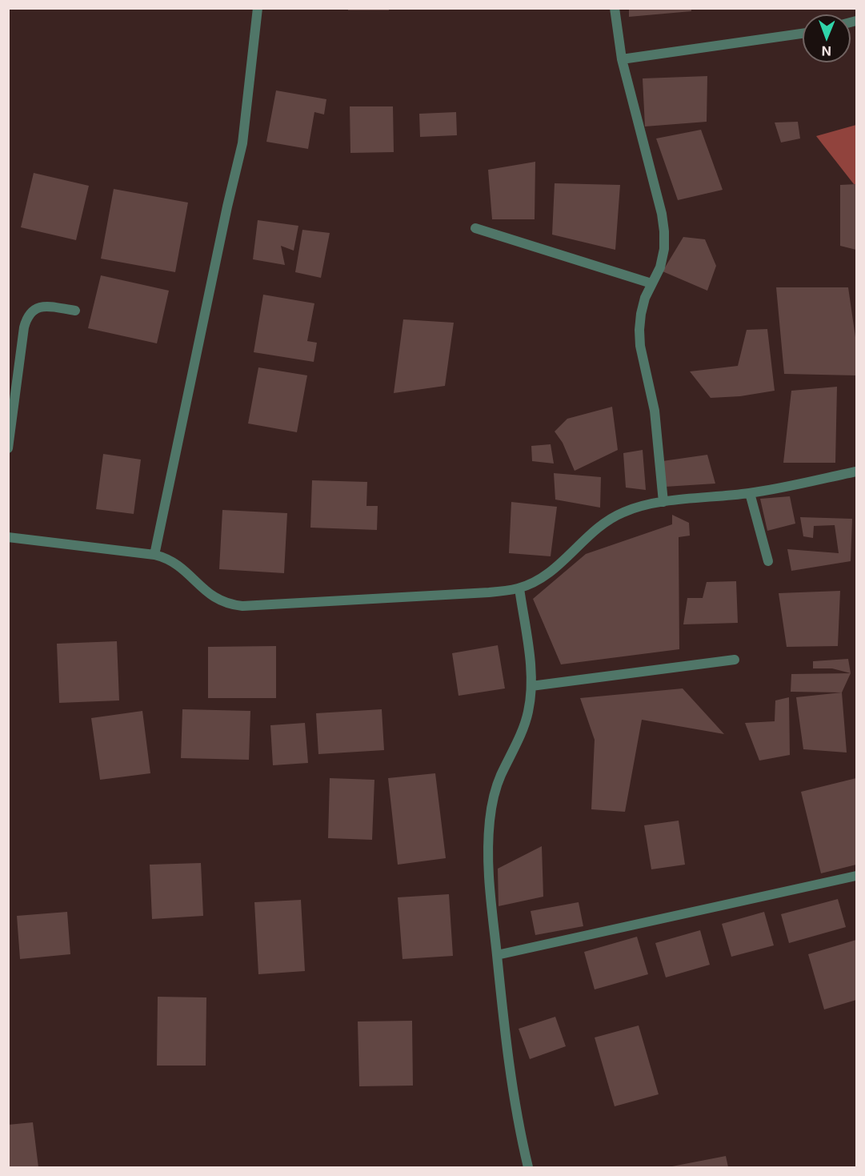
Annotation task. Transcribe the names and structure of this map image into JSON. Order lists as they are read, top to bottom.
{
  "north": "bottom"
}
